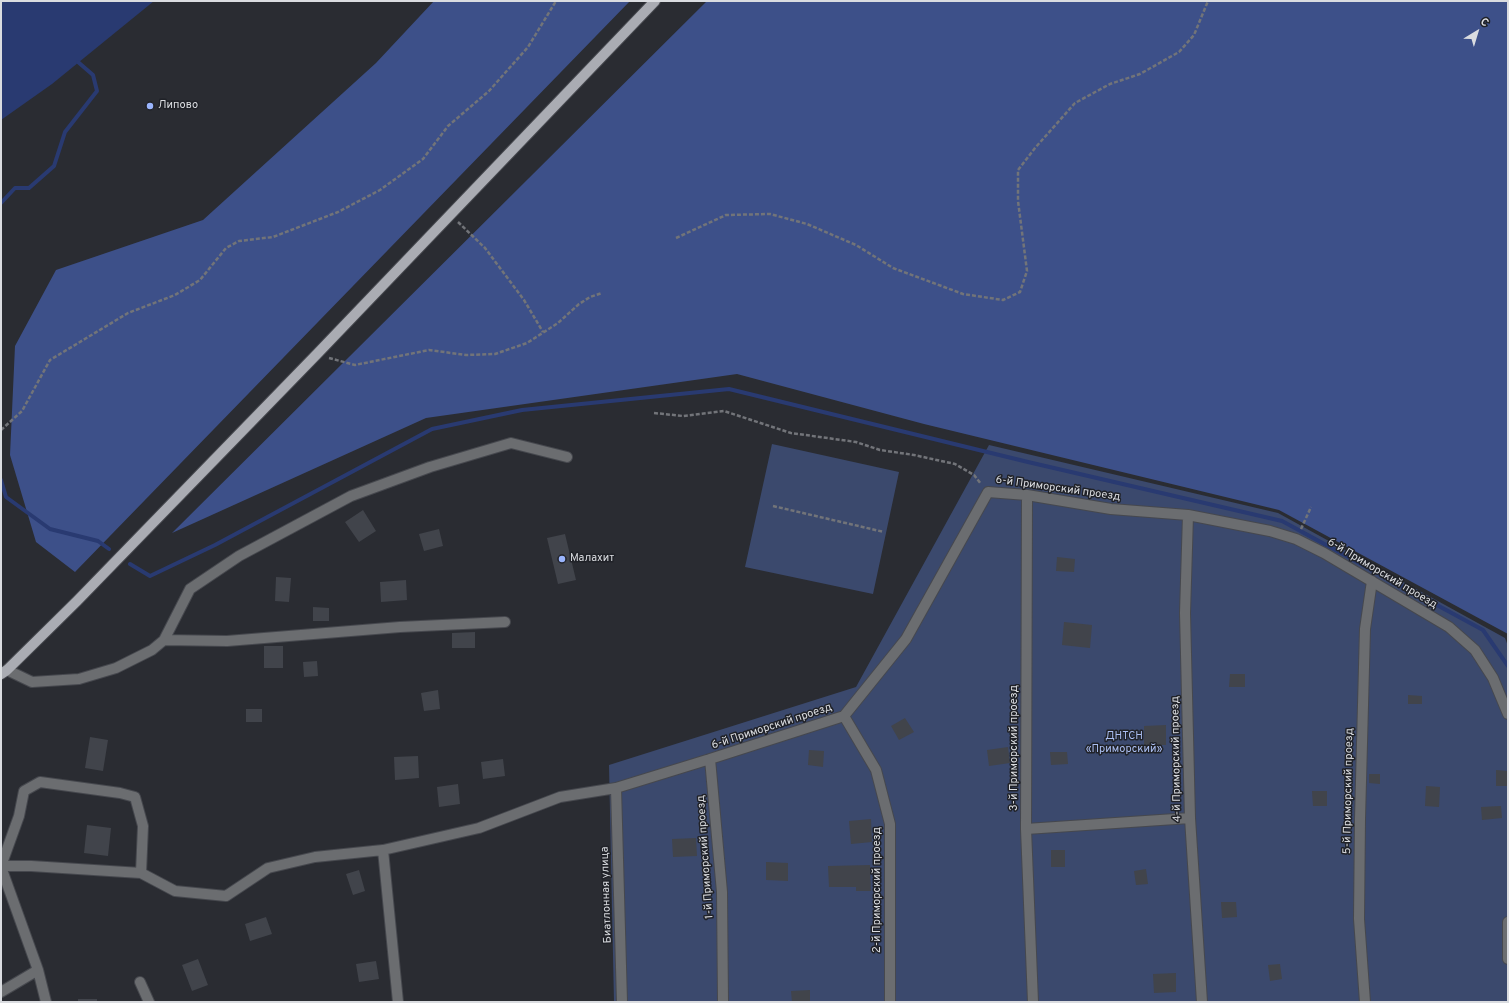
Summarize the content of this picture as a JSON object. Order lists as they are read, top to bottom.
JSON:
{
  "streets": {
    "street": [
      "6-й Приморский проезд",
      "3-й Приморский проезд",
      "4-й Приморский проезд",
      "5-й Приморский проезд",
      "1-й Приморский проезд",
      "2-й Приморский проезд",
      "Биатлонная улица"
    ]
  },
  "crossings": [
    ["6-й Приморский проезд", "3-й Приморский проезд"],
    ["6-й Приморский проезд", "4-й Приморский проезд"],
    ["6-й Приморский проезд", "5-й Приморский проезд"],
    ["6-й Приморский проезд", "1-й Приморский проезд"],
    ["6-й Приморский проезд", "2-й Приморский проезд"],
    ["6-й Приморский проезд", "Биатлонная улица"]
  ],
  "parks": ["ДНТСН «Приморский»"],
  "places": ["Липово", "Малахит"],
  "north": "top right"
}
